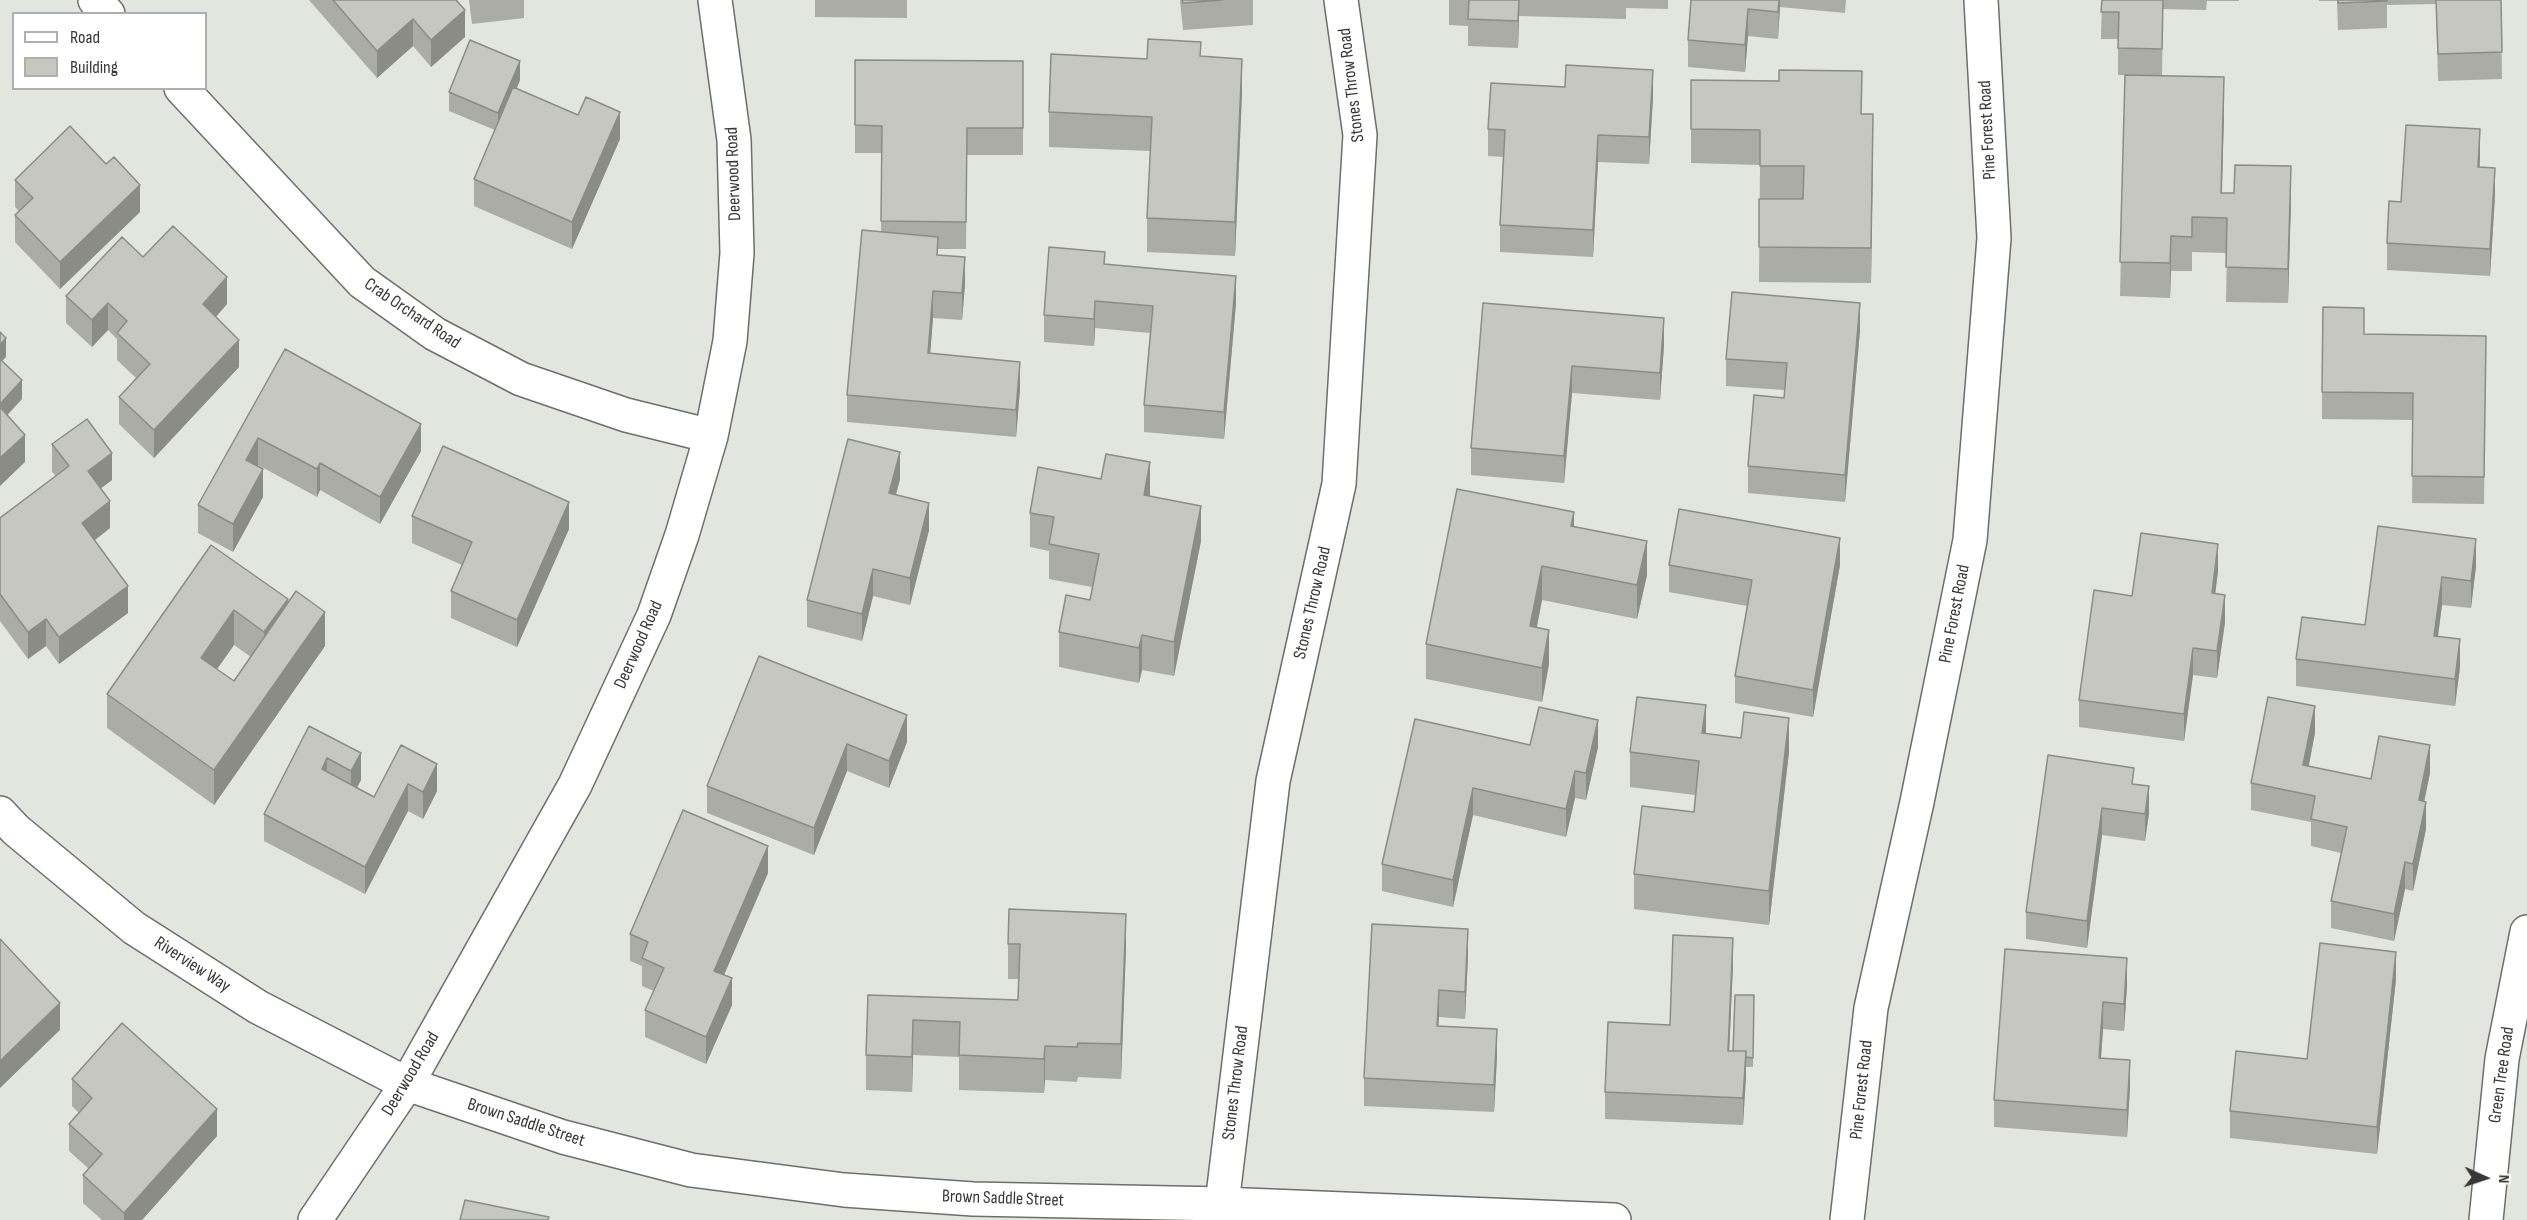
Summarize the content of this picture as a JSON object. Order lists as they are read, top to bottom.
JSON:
{
  "streets": {
    "street": [
      "Stones Throw Road",
      "Pine Forest Road",
      "Deerwood Road",
      "Crab Orchard Road",
      "Riverview Way",
      "Green Tree Road",
      "Brown Saddle Street"
    ]
  },
  "crossings": [
    ["Stones Throw Road", "Brown Saddle Street"],
    ["Deerwood Road", "Crab Orchard Road"],
    ["Deerwood Road", "Riverview Way"],
    ["Deerwood Road", "Brown Saddle Street"],
    ["Riverview Way", "Brown Saddle Street"]
  ],
  "legend": ["Road", "Building"],
  "north": "right"
}
